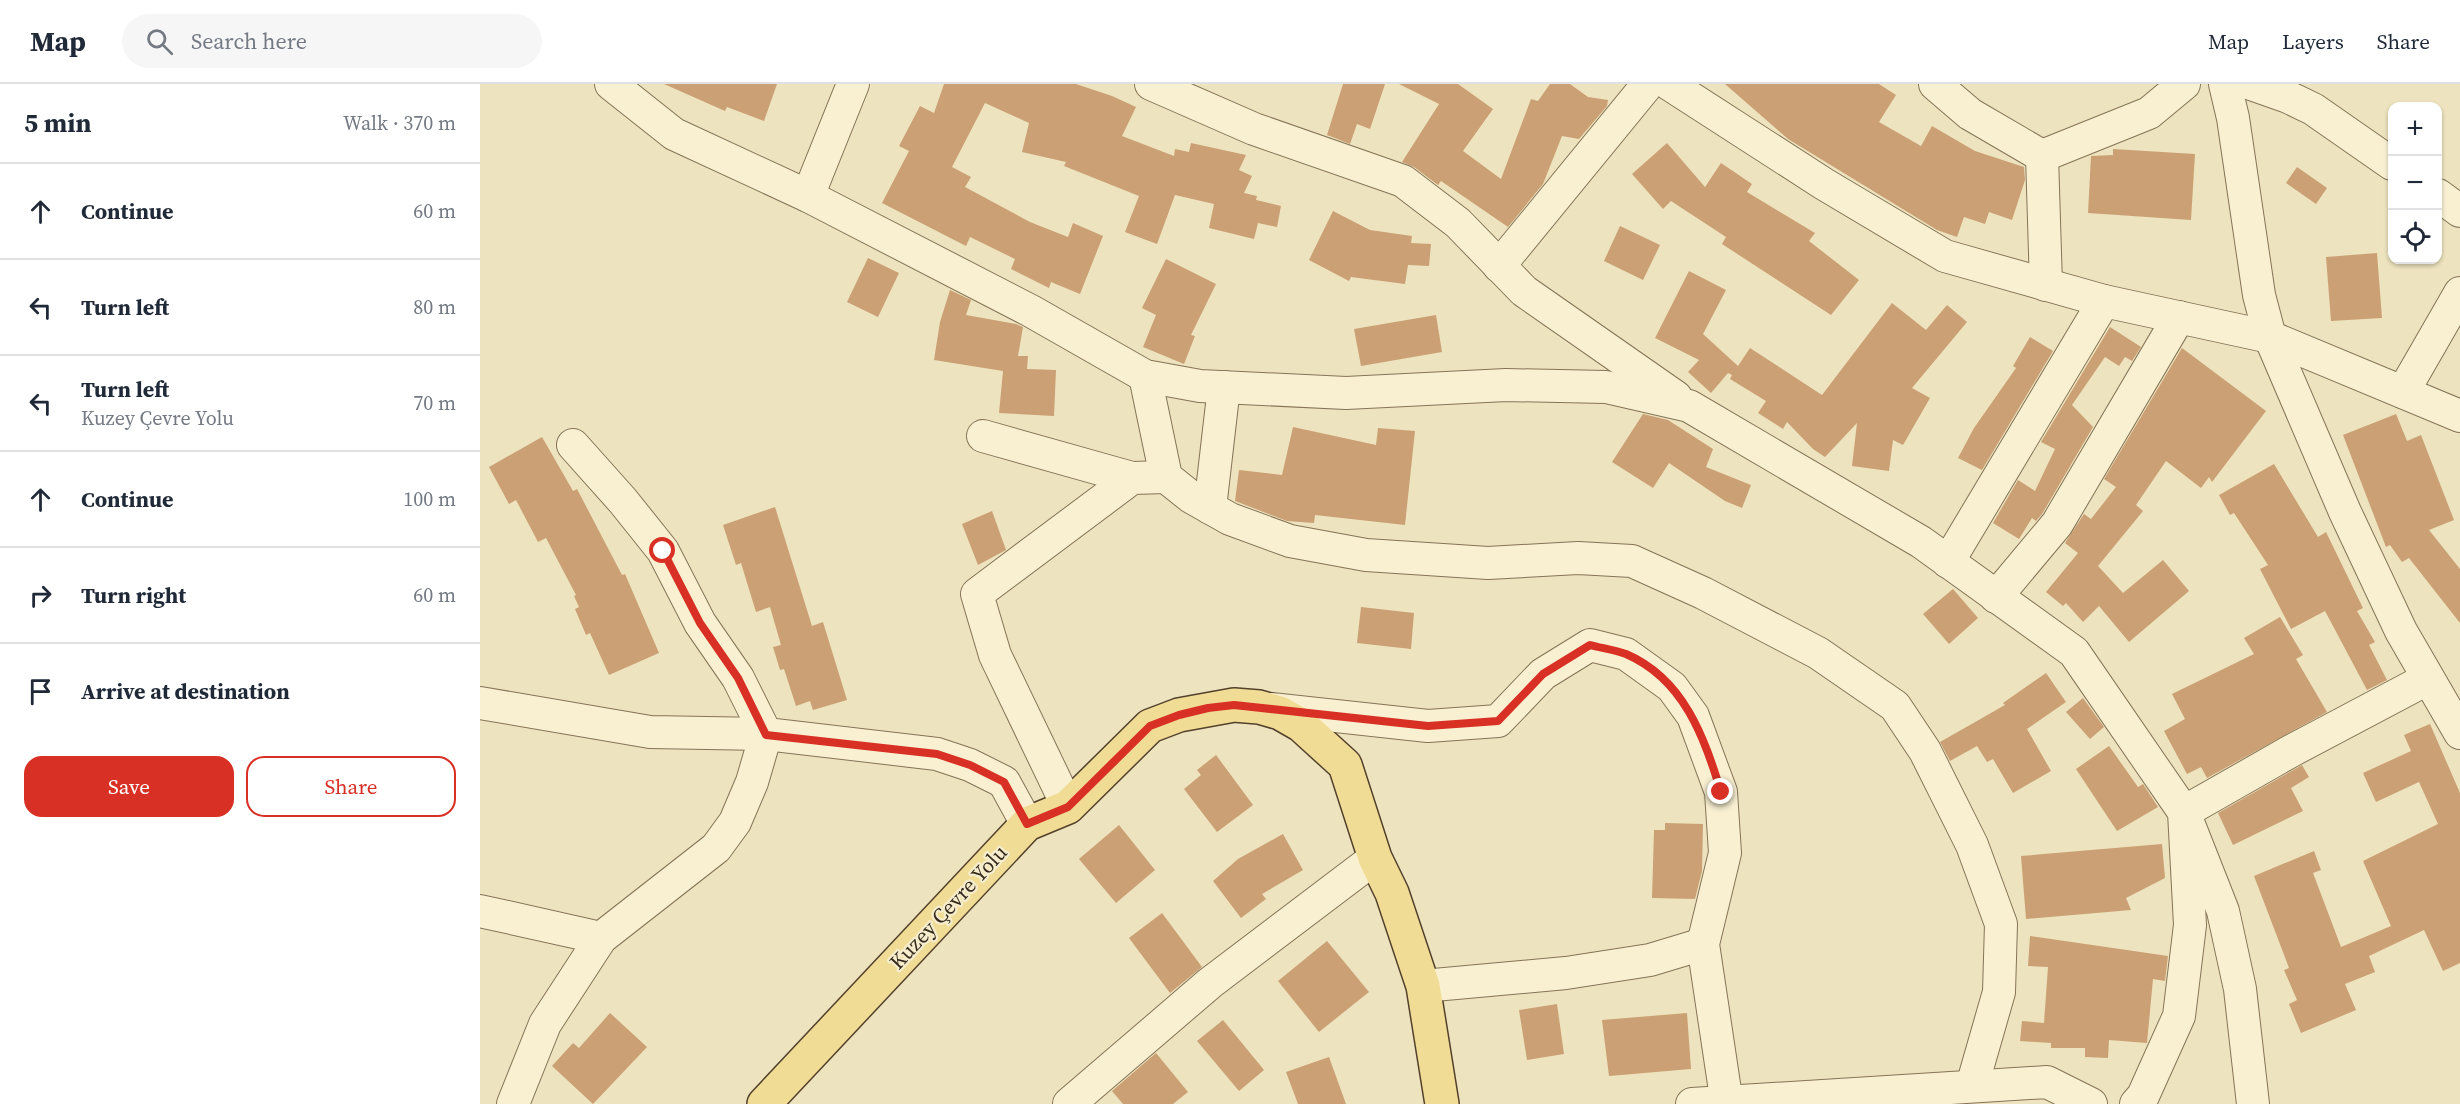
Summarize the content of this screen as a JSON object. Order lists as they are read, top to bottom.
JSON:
{
  "streets": {
    "main road": ["Kuzey Çevre Yolu"]
  },
  "page": {
    "header": "Map",
    "search": "Search here",
    "nav": ["Map", "Layers", "Share"],
    "heading": ["5 min", "Walk · 370 m"],
    "map_buttons": ["+", "−"],
    "list": [
      ["Continue", "60 m"],
      ["Turn left", "80 m"],
      ["Turn left", "Kuzey Çevre Yolu", "70 m"],
      ["Continue", "100 m"],
      ["Turn right", "60 m"],
      "Arrive at destination"
    ],
    "buttons": ["Save", "Share"]
  }
}
